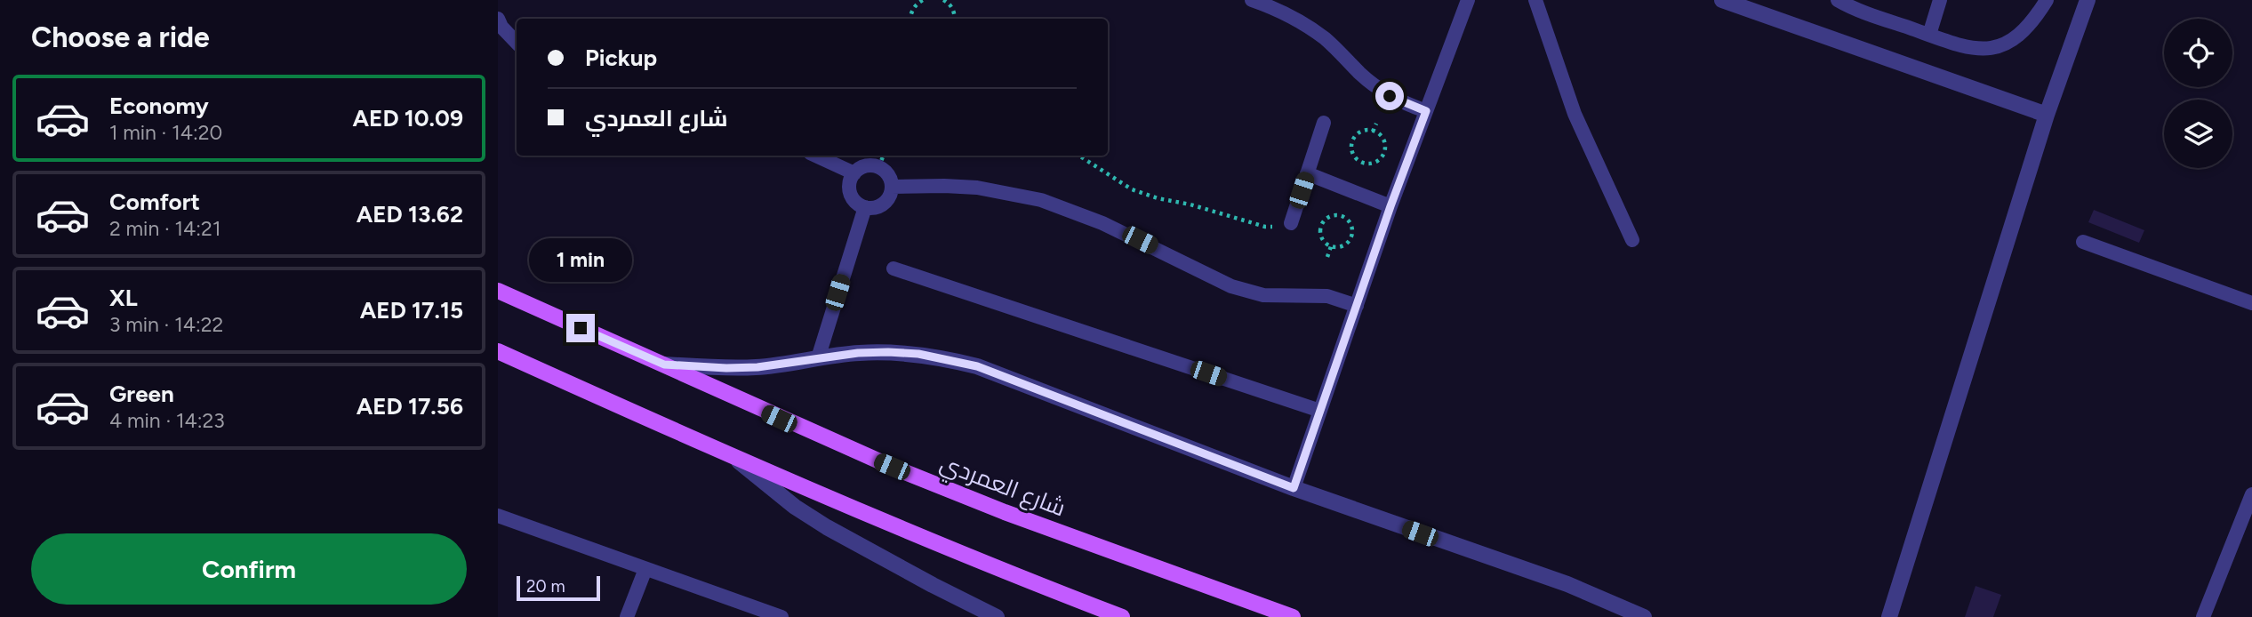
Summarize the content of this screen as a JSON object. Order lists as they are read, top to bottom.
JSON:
{
  "streets": {
    "main road": ["شارع العمردي"]
  },
  "scale_bar": "20 m",
  "page": {
    "heading": "Choose a ride",
    "banner": ["Pickup", "شارع العمردي"],
    "list": [
      {
        "name": "Economy",
        "note": "1 min · 14:20",
        "value": "AED 10.09"
      },
      {
        "name": "Comfort",
        "note": "2 min · 14:21",
        "value": "AED 13.62"
      },
      {
        "name": "XL",
        "note": "3 min · 14:22",
        "value": "AED 17.15"
      },
      {
        "name": "Green",
        "note": "4 min · 14:23",
        "value": "AED 17.56"
      }
    ],
    "bubble": "1 min",
    "buttons": "Confirm",
    "scale": "20 m"
  }
}
